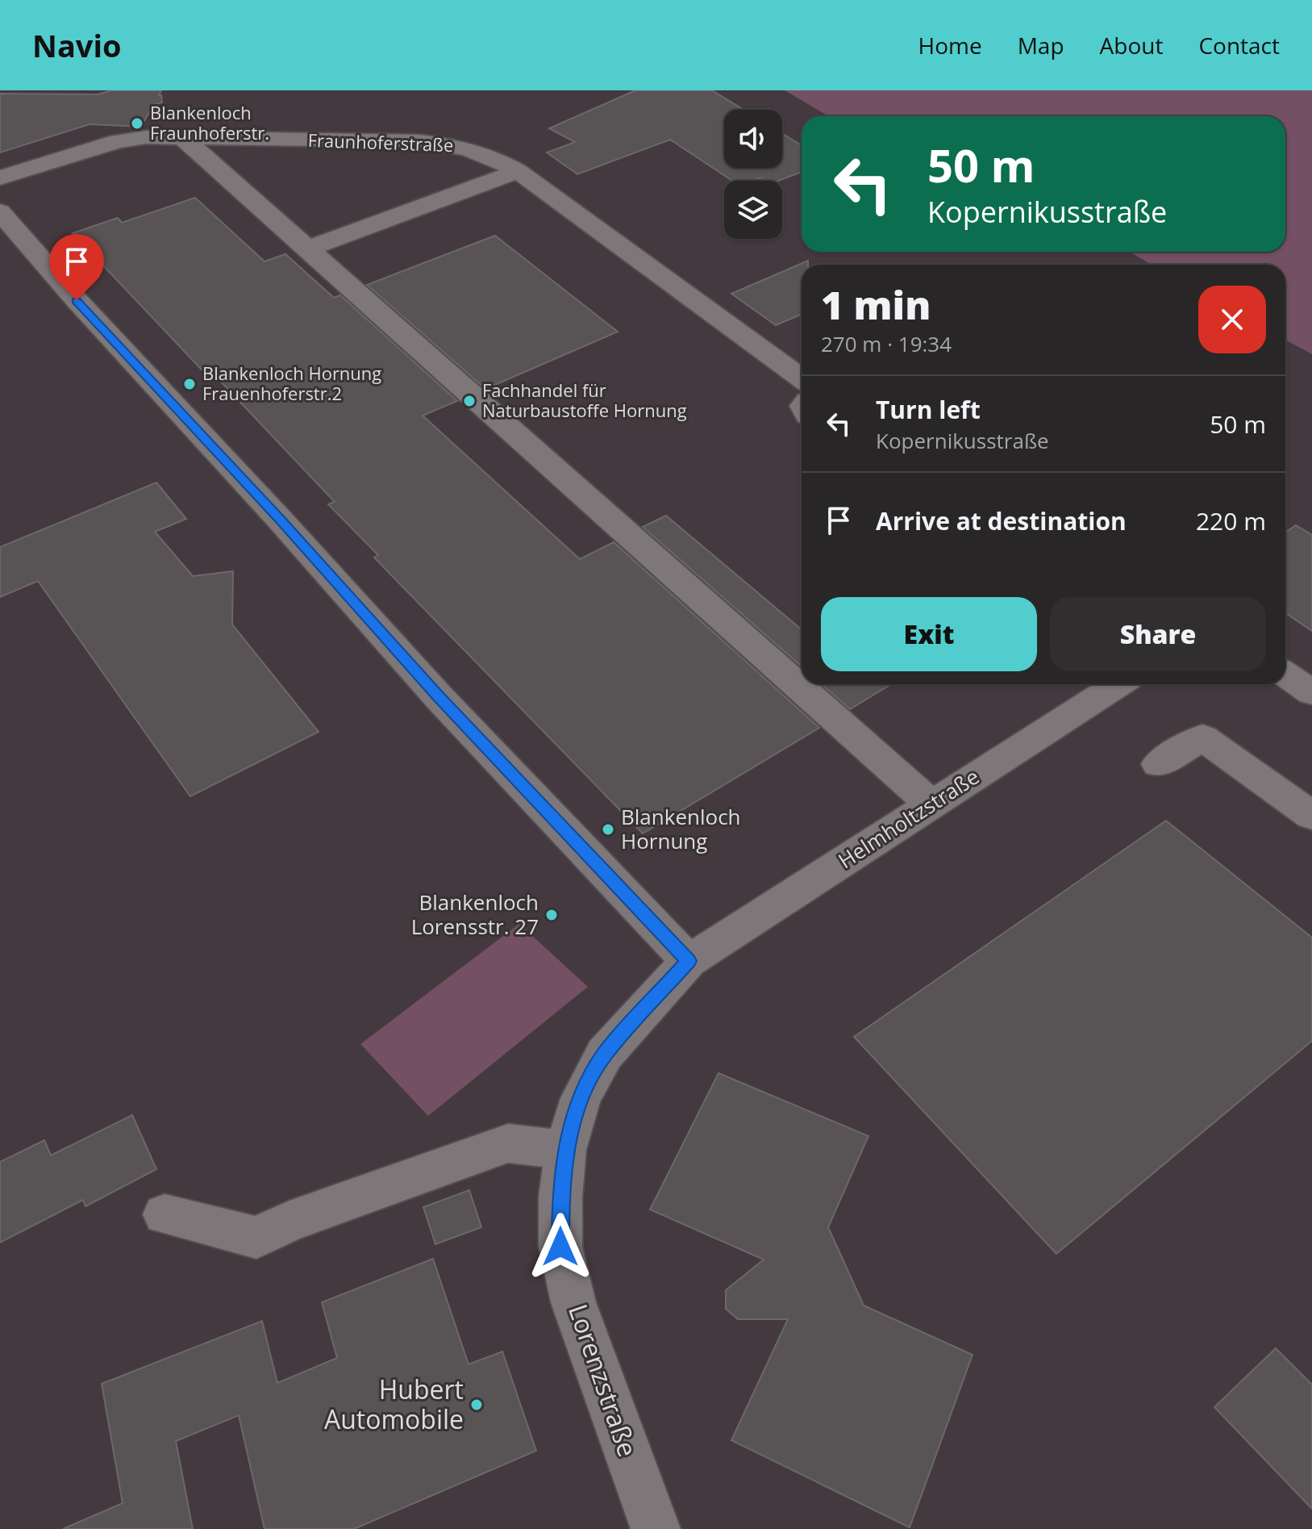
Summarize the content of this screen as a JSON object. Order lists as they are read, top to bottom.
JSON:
{
  "streets": {
    "street": ["Fraunhoferstraße", "Helmholtzstraße", "Lorenzstraße"]
  },
  "crossings": [
    ["Helmholtzstraße", "Lorenzstraße"]
  ],
  "places": [
    "Blankenloch Fraunhoferstr.",
    "Blankenloch Hornung Frauenhoferstr.2",
    "Fachhandel für Naturbaustoffe Hornung",
    "Blankenloch Hornung",
    "Blankenloch Lorensstr. 27",
    "Hubert Automobile"
  ],
  "page": {
    "header": "Navio",
    "nav": [
      "Home",
      "Map",
      "About",
      "Contact"
    ],
    "turn": ["50 m", "Kopernikusstraße"],
    "heading": ["1 min", "270 m · 19:34"],
    "list": [
      {
        "name": "Turn left",
        "note": "Kopernikusstraße",
        "value": "50 m"
      },
      {
        "name": "Arrive at destination",
        "value": "220 m"
      }
    ],
    "buttons": ["Exit", "Share"]
  }
}
